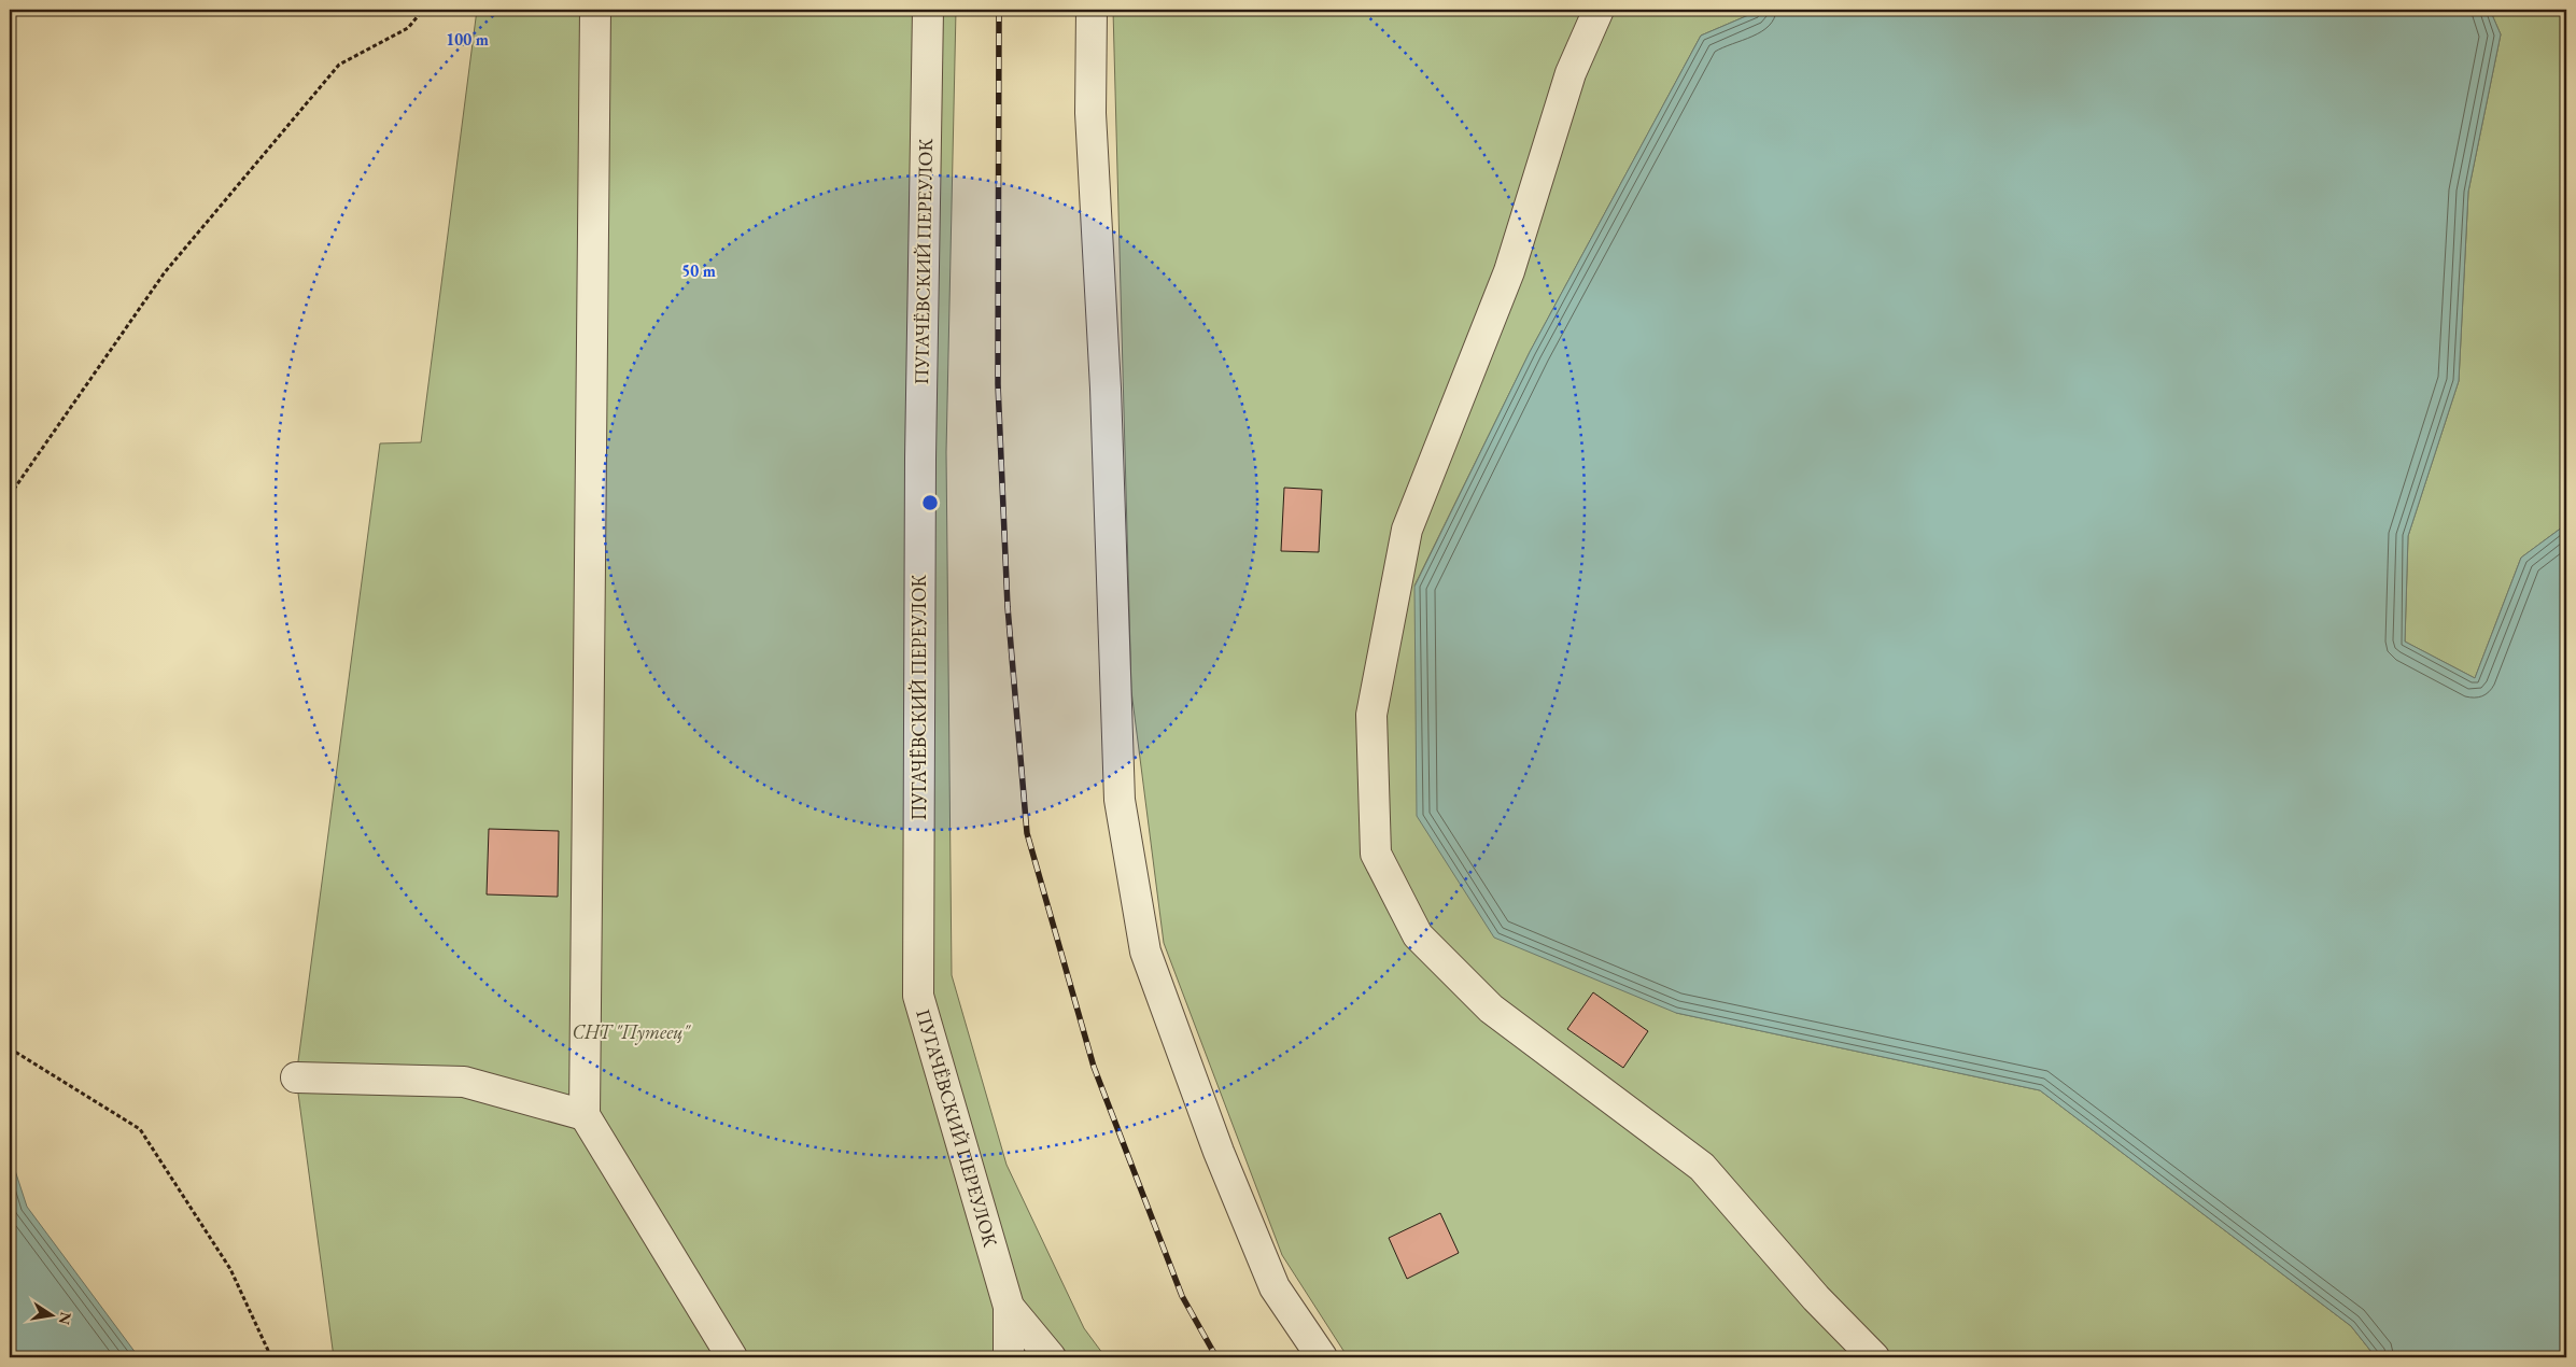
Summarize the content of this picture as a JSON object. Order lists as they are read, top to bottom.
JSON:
{
  "streets": {
    "street": ["ПУГАЧЁВСКИЙ ПЕРЕУЛОК"]
  },
  "parks": ["СНТ \"Путеец\""],
  "north": "right",
  "rings": ["100 m", "50 m"]
}
